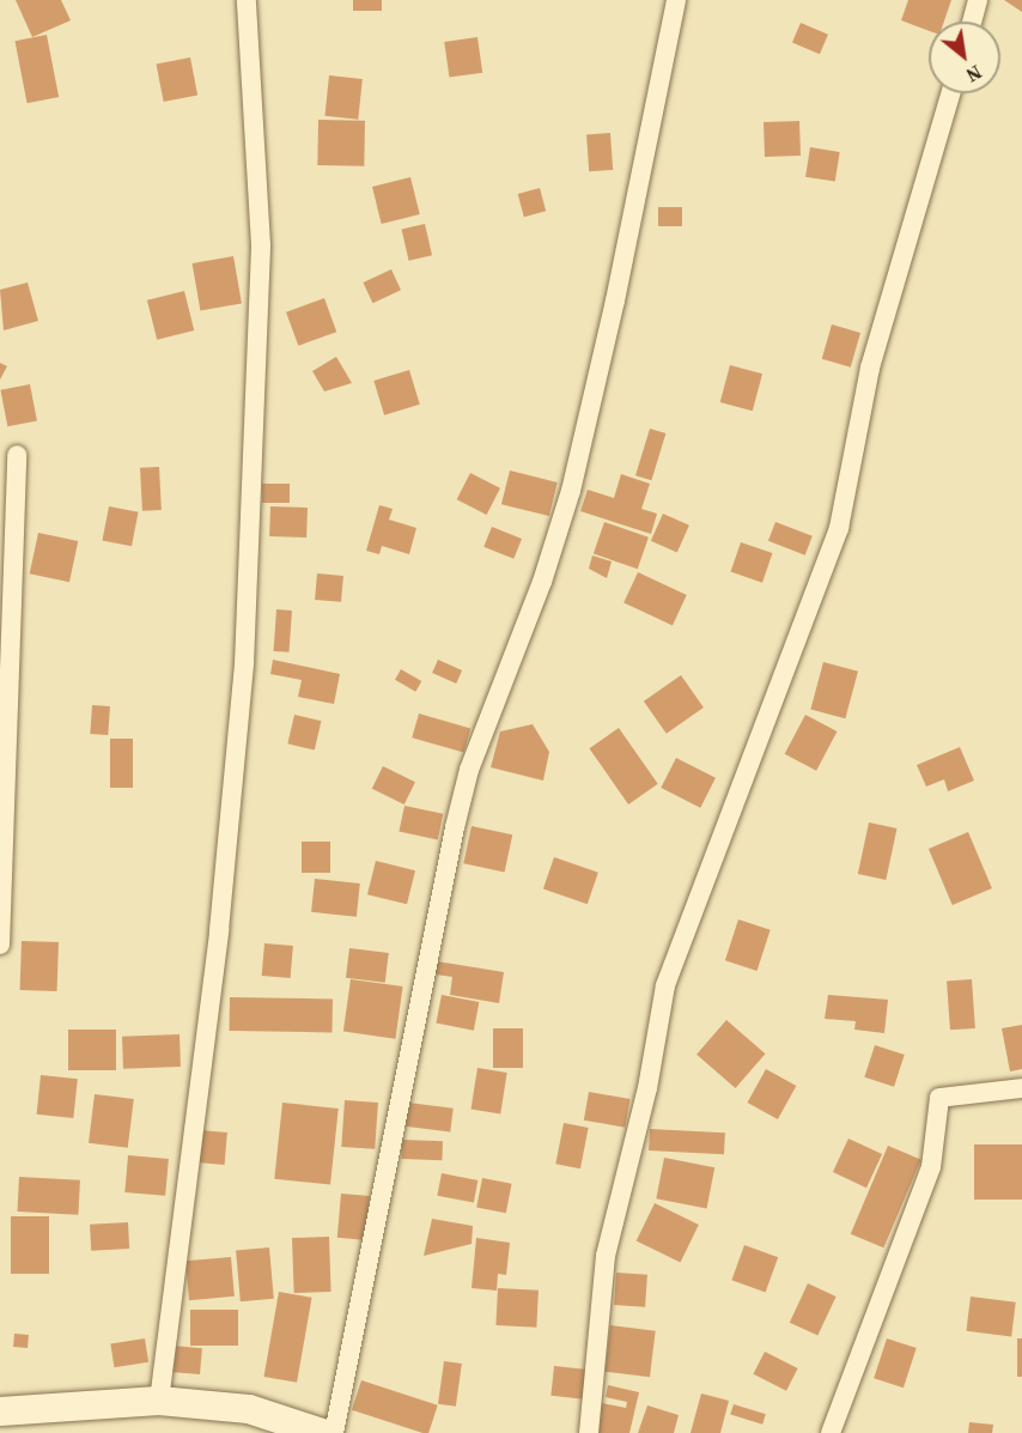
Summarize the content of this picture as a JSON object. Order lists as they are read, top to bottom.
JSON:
{
  "north": "bottom right"
}
